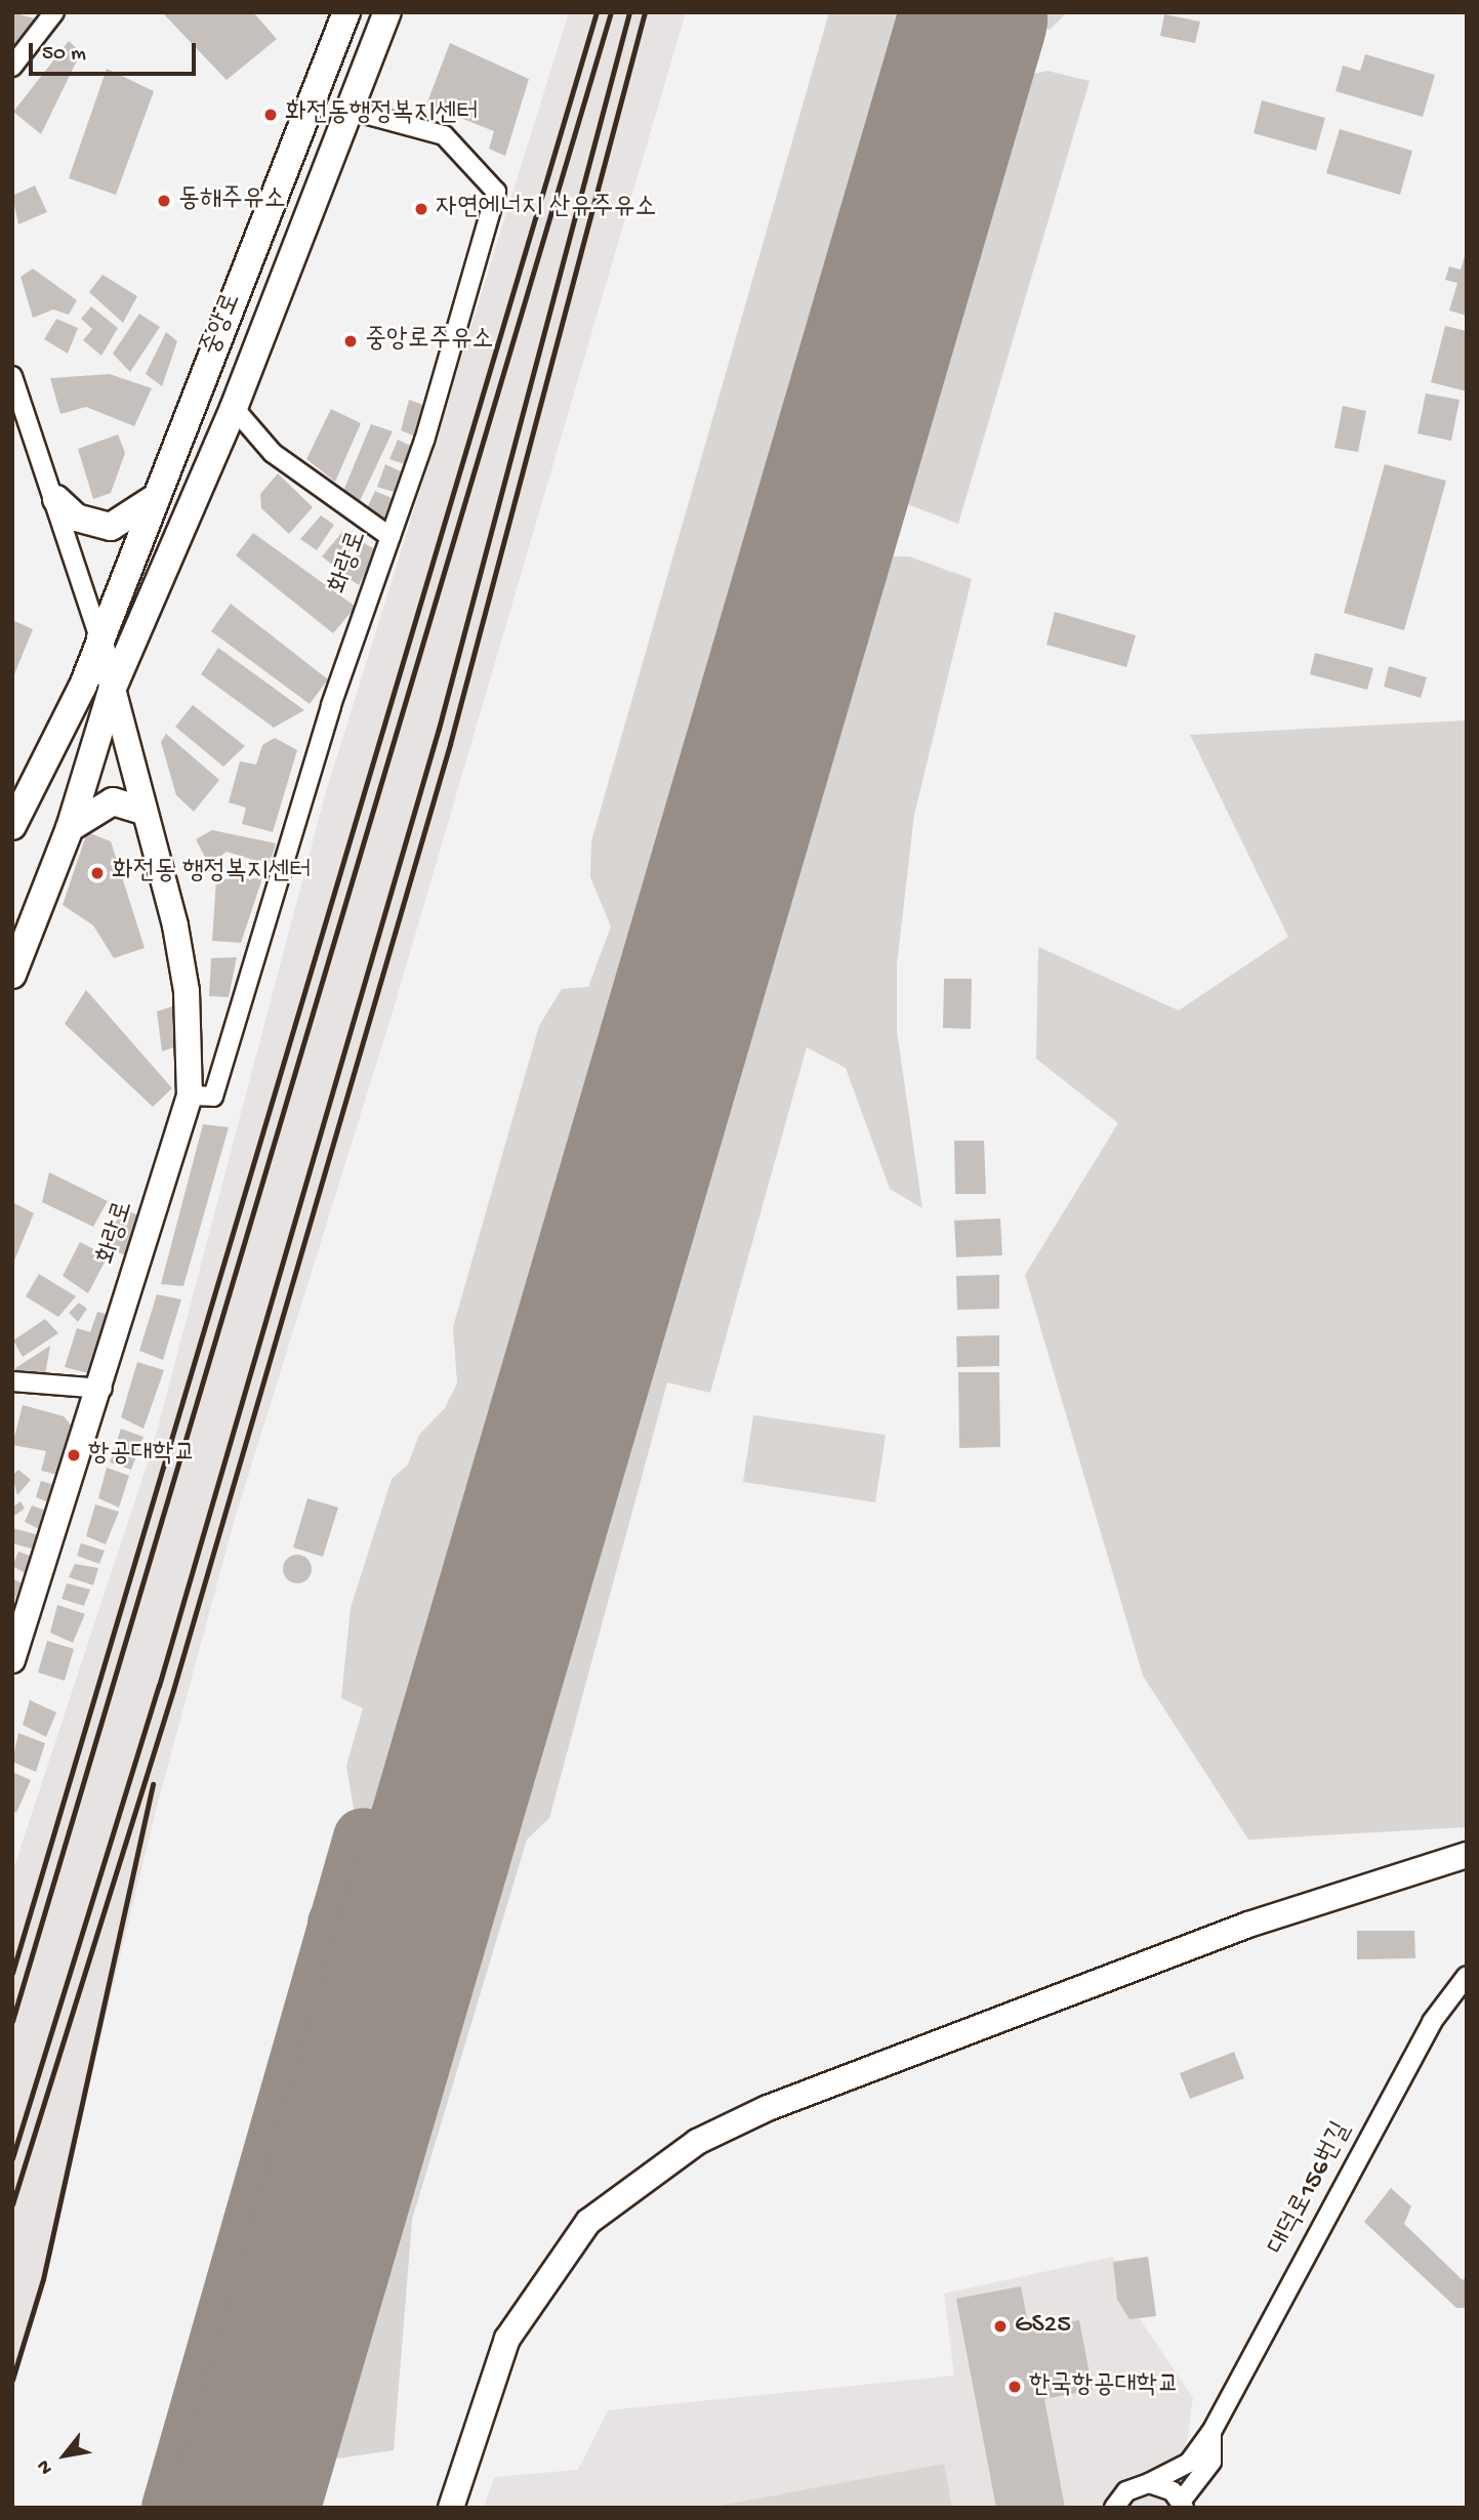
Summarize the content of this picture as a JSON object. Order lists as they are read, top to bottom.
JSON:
{
  "streets": {
    "main road": ["중앙로"],
    "street": ["화랑로", "대덕로156번길"]
  },
  "crossings": [
    ["중앙로", "화랑로"]
  ],
  "places": [
    "화전동행정복지센터",
    "동해주유소",
    "자연에너지 산유주유소",
    "중앙로주유소",
    "화전동 행정복지센터",
    "항공대학교",
    "GS25",
    "한국항공대학교"
  ],
  "scale_bar": "50 m",
  "north": "bottom left"
}
